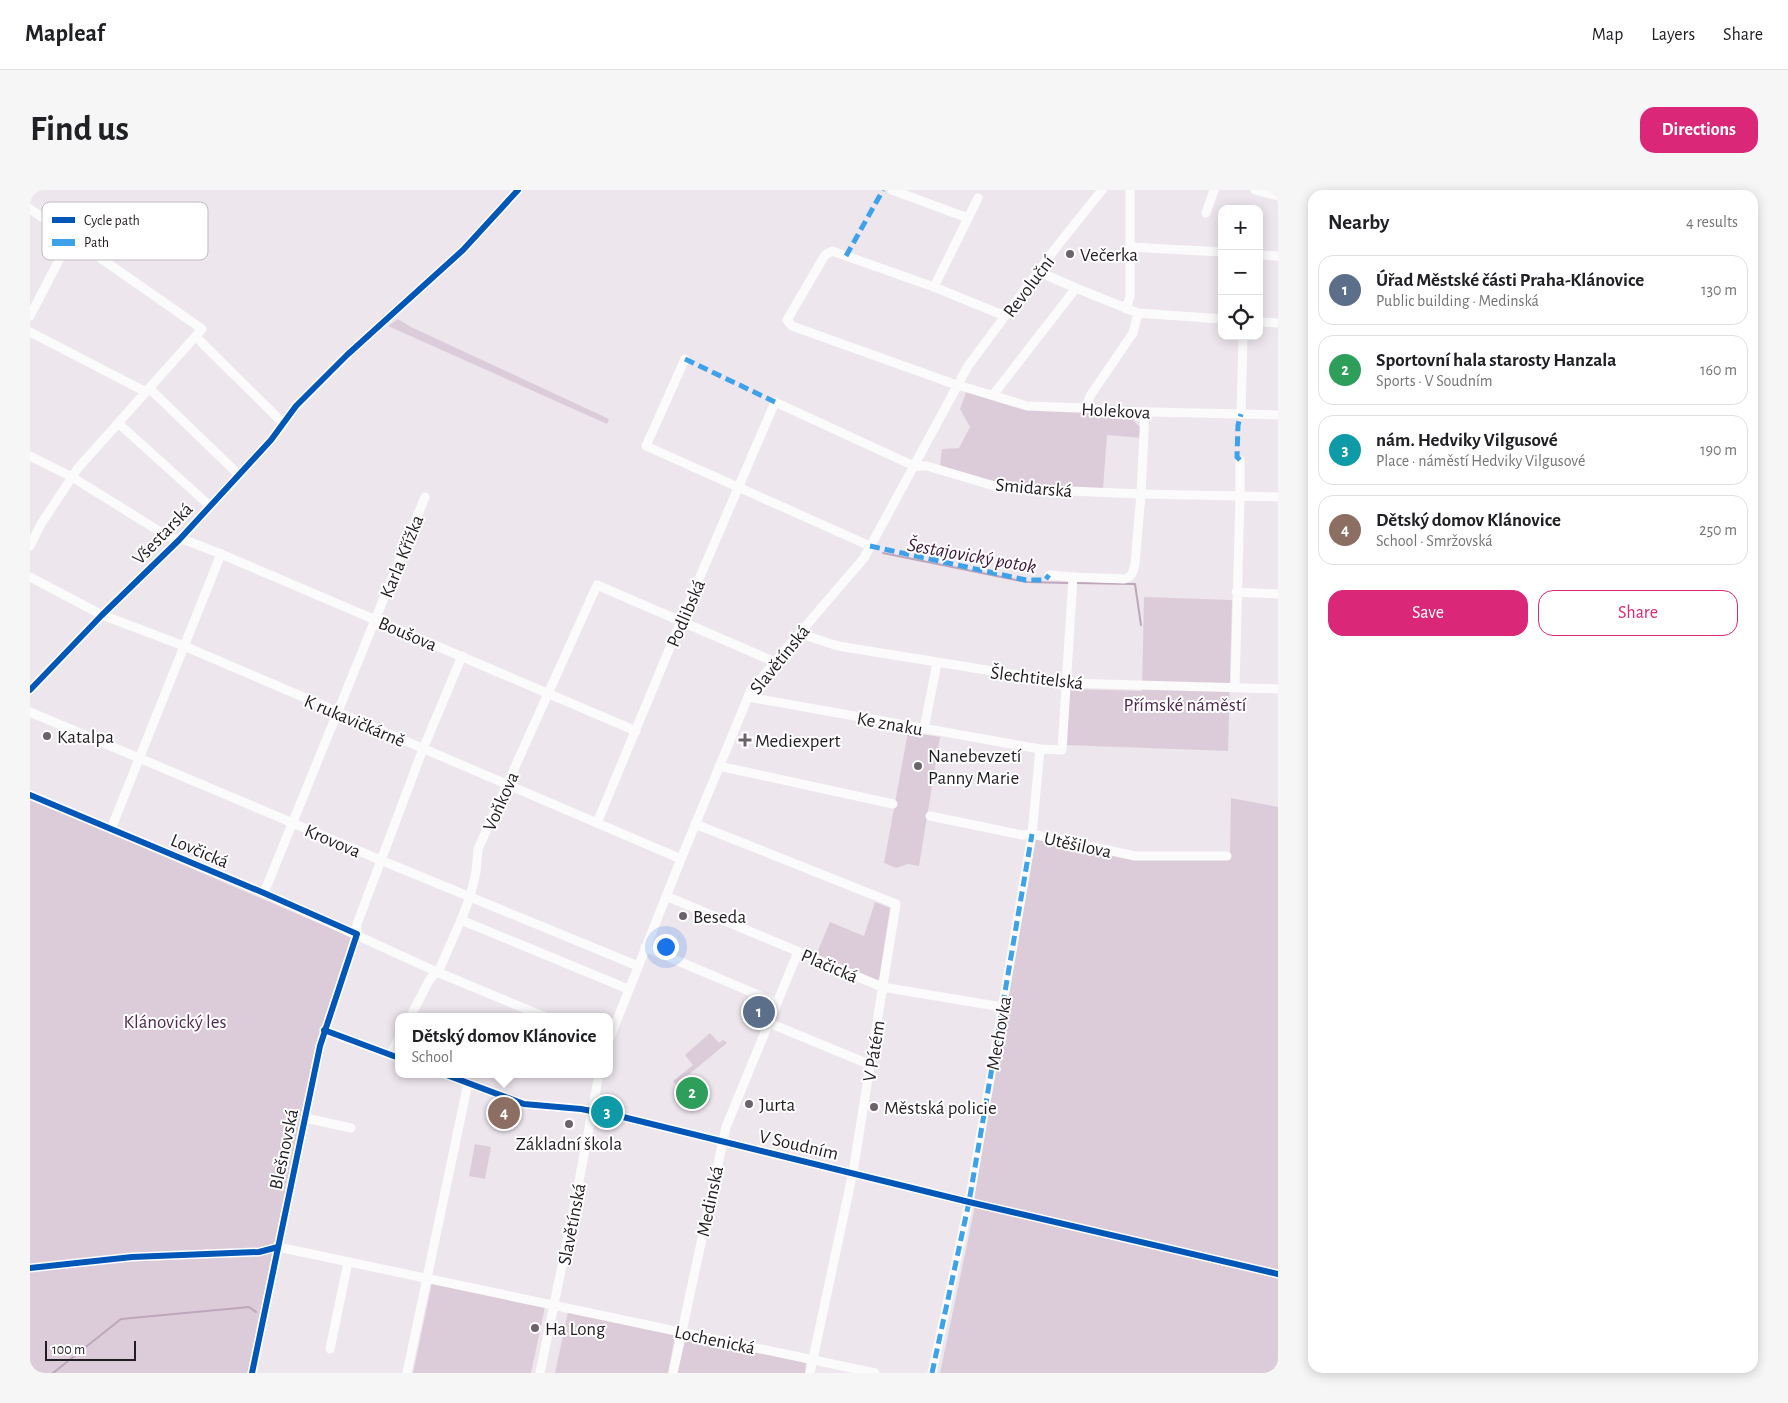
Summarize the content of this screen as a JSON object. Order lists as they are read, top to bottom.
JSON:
{
  "streets": {
    "street": [
      "Revoluční",
      "Holekova",
      "Smidarská",
      "Všestarská",
      "Karla Křížka",
      "Podlibská",
      "Boušova",
      "Slavětínská",
      "Šlechtitelská",
      "K rukavičkárně",
      "Ke znaku",
      "Voňkova",
      "Krovova",
      "Utěšilova",
      "Lovčická",
      "Plačická",
      "Mechovka",
      "V Pátém",
      "V Soudním",
      "Blešnovská",
      "Medinská",
      "Lochenická"
    ]
  },
  "crossings": [
    ["Revoluční", "Holekova"],
    ["Revoluční", "Slavětínská"],
    ["Holekova", "Slavětínská"],
    ["Smidarská", "Podlibská"],
    ["Smidarská", "Slavětínská"],
    ["Všestarská", "Boušova"],
    ["Všestarská", "K rukavičkárně"],
    ["Karla Křížka", "Boušova"],
    ["Karla Křížka", "K rukavičkárně"],
    ["Karla Křížka", "Krovova"],
    ["Karla Křížka", "Lovčická"],
    ["Podlibská", "Boušova"],
    ["Podlibská", "K rukavičkárně"],
    ["Podlibská", "Voňkova"],
    ["Boušova", "Voňkova"],
    ["Boušova", "Blešnovská"],
    ["Slavětínská", "Šlechtitelská"],
    ["Slavětínská", "K rukavičkárně"],
    ["Slavětínská", "Ke znaku"],
    ["Slavětínská", "Krovova"],
    ["Slavětínská", "Plačická"],
    ["Slavětínská", "V Pátém"],
    ["Slavětínská", "V Soudním"],
    ["Slavětínská", "Lochenická"],
    ["Šlechtitelská", "Ke znaku"],
    ["K rukavičkárně", "Voňkova"],
    ["K rukavičkárně", "Blešnovská"],
    ["Ke znaku", "Mechovka"],
    ["Voňkova", "Krovova"],
    ["Voňkova", "Lovčická"],
    ["Krovova", "Blešnovská"],
    ["Utěšilova", "Mechovka"],
    ["Lovčická", "Blešnovská"],
    ["Plačická", "Mechovka"],
    ["Plačická", "V Pátém"],
    ["Plačická", "Medinská"],
    ["Mechovka", "V Soudním"],
    ["V Pátém", "V Soudním"],
    ["V Pátém", "Lochenická"],
    ["V Soudním", "Medinská"],
    ["Blešnovská", "Lochenická"],
    ["Medinská", "Lochenická"]
  ],
  "water": ["Šestajovický potok"],
  "parks": ["Přímské náměstí", "Klánovický les"],
  "places": {
    "other": [
      "Večerka",
      "Katalpa",
      "Nanebevzetí Panny Marie",
      "Beseda",
      "Jurta",
      "Městská policie",
      "Základní škola",
      "Ha Long"
    ],
    "health": ["Mediexpert"]
  },
  "legend": ["Cycle path", "Path"],
  "scale_bar": "100 m",
  "page": {
    "header": "Mapleaf",
    "nav": ["Map", "Layers", "Share"],
    "buttons": [
      "Directions",
      ["Save", "Share"]
    ],
    "title": "Find us",
    "heading": ["Nearby", "4 results"],
    "map_buttons": ["+", "−"],
    "list": [
      {
        "mark": "1",
        "name": "Úřad Městské části Praha-Klánovice",
        "note": "Public building · Medinská",
        "value": "130 m"
      },
      {
        "mark": "2",
        "name": "Sportovní hala starosty Hanzala",
        "note": "Sports · V Soudním",
        "value": "160 m"
      },
      {
        "mark": "3",
        "name": "nám. Hedviky Vilgusové",
        "note": "Place · náměstí Hedviky Vilgusové",
        "value": "190 m"
      },
      {
        "mark": "4",
        "name": "Dětský domov Klánovice",
        "note": "School · Smržovská",
        "value": "250 m"
      }
    ],
    "pins": [
      "1",
      "2",
      "3",
      "4"
    ],
    "popup": ["Dětský domov Klánovice", "School"],
    "scale": "100 m"
  }
}
